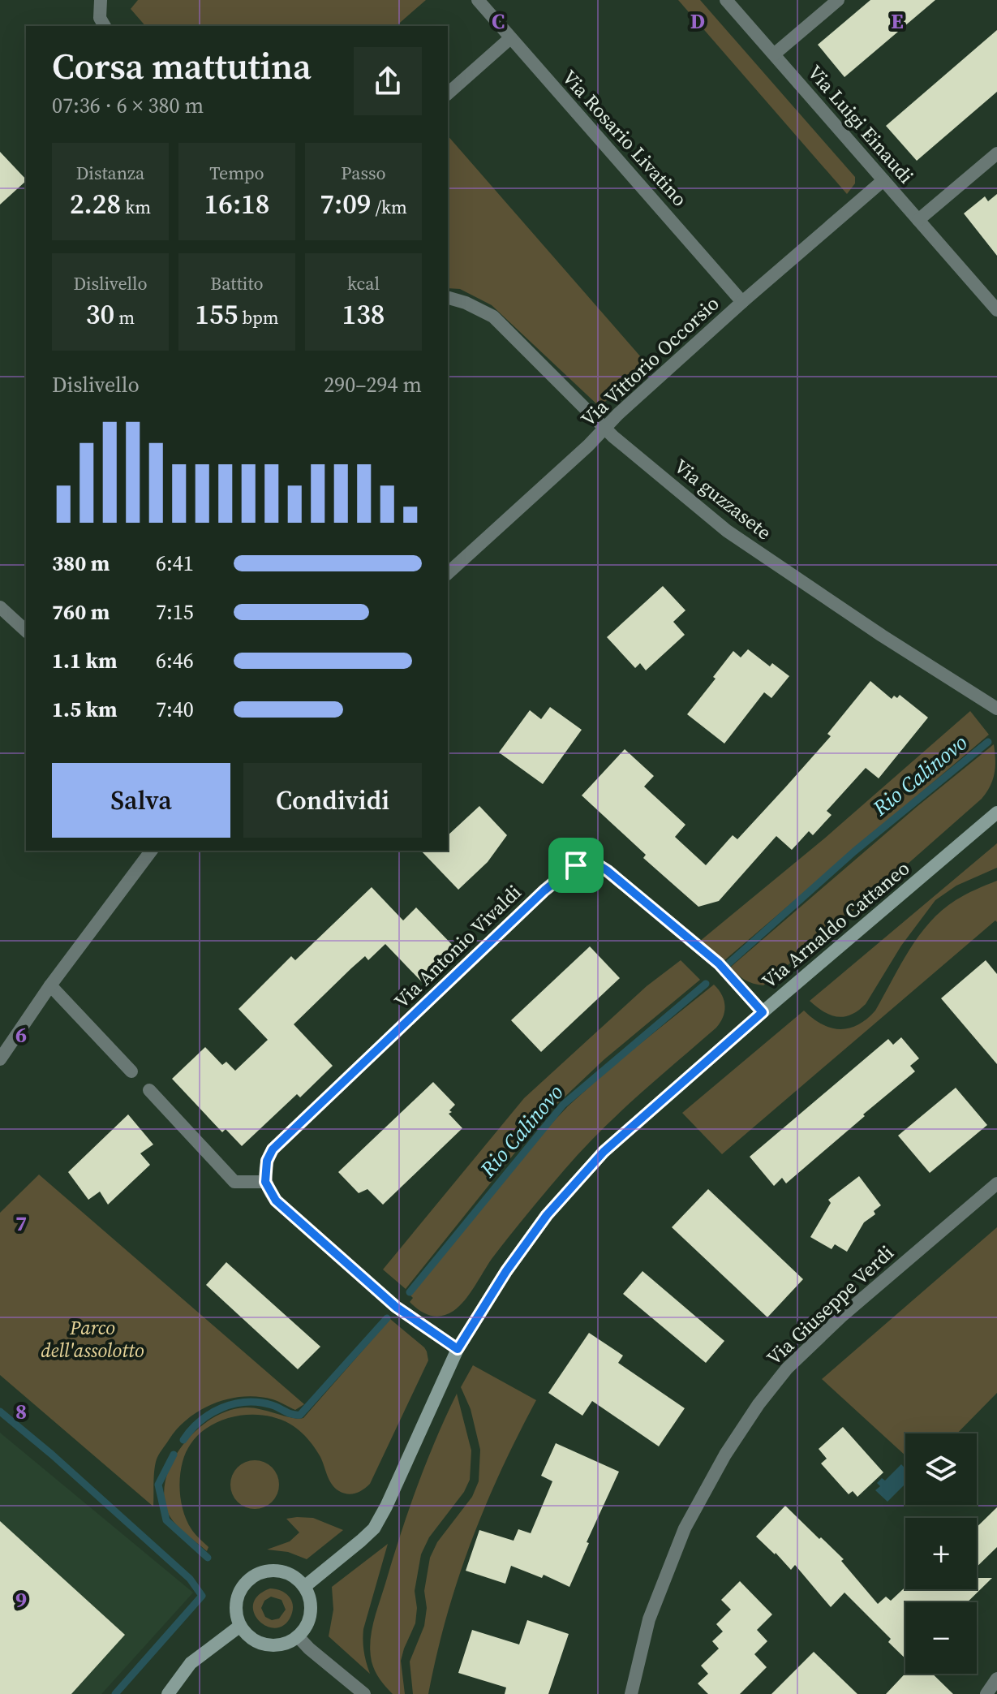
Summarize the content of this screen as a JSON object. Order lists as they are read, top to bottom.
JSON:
{
  "streets": {
    "street": [
      "Via Luigi Einaudi",
      "Via Rosario Livatino",
      "Via Vittorio Occorsio",
      "Via guzzasete",
      "Via Arnaldo Cattaneo",
      "Via Antonio Vivaldi",
      "Via Giuseppe Verdi"
    ]
  },
  "crossings": [
    ["Via Luigi Einaudi", "Via Vittorio Occorsio"],
    ["Via Rosario Livatino", "Via Vittorio Occorsio"],
    ["Via Vittorio Occorsio", "Via guzzasete"],
    ["Via Arnaldo Cattaneo", "Via Antonio Vivaldi"]
  ],
  "water": ["Rio Calinovo"],
  "parks": ["Parco dell'assolotto"],
  "page": {
    "heading": ["Corsa mattutina", "07:36 · 6 × 380 m"],
    "stats": [
      ["Distanza", "2.28 km"],
      ["Tempo", "16:18"],
      ["Passo", "7:09 /km"],
      ["Dislivello", "30 m"],
      ["Battito", "155 bpm"],
      ["kcal", "138"]
    ],
    "chart": ["Dislivello", "290–294 m"],
    "list": [
      {
        "name": "380 m",
        "note": "6:41"
      },
      {
        "name": "760 m",
        "note": "7:15"
      },
      {
        "name": "1.1 km",
        "note": "6:46"
      },
      {
        "name": "1.5 km",
        "note": "7:40"
      }
    ],
    "buttons": ["Salva", "Condividi"],
    "map_buttons": ["+", "−"]
  },
  "grid": {
    "columns": ["C", "D", "E"],
    "rows": [
      "6",
      "7",
      "8",
      "9"
    ]
  }
}
